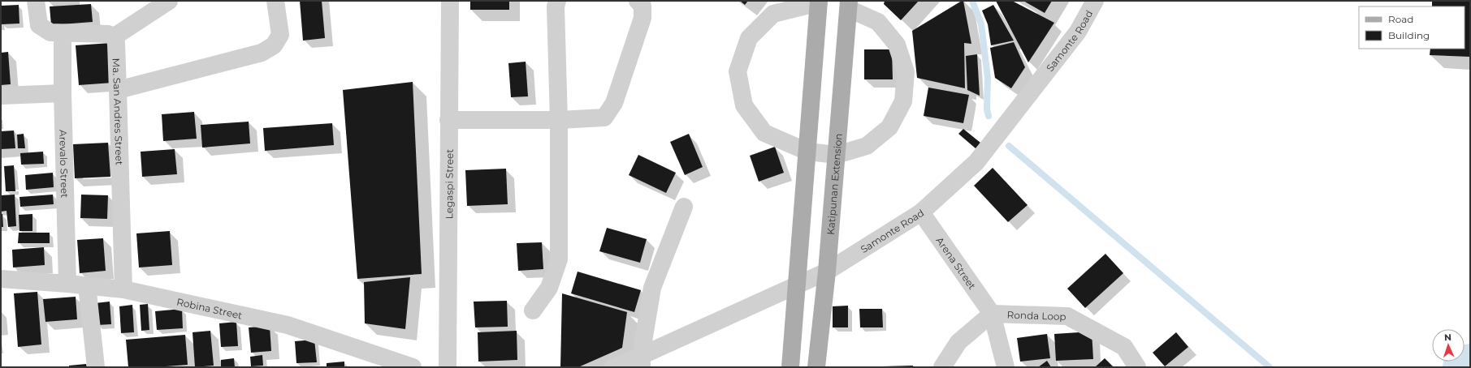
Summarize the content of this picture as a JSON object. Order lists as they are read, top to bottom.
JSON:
{
  "streets": {
    "main road": ["Katipunan Extension"],
    "street": [
      "Samonte Road",
      "Ma. San Andres Street",
      "Arevalo Street",
      "Legaspi Street",
      "Arena Street",
      "Robina Street",
      "Ronda Loop"
    ]
  },
  "crossings": [
    ["Samonte Road", "Katipunan Extension"],
    ["Samonte Road", "Arena Street"],
    ["Ma. San Andres Street", "Robina Street"],
    ["Arevalo Street", "Robina Street"],
    ["Arena Street", "Ronda Loop"]
  ],
  "legend": ["Road", "Building"],
  "north": "top"
}
